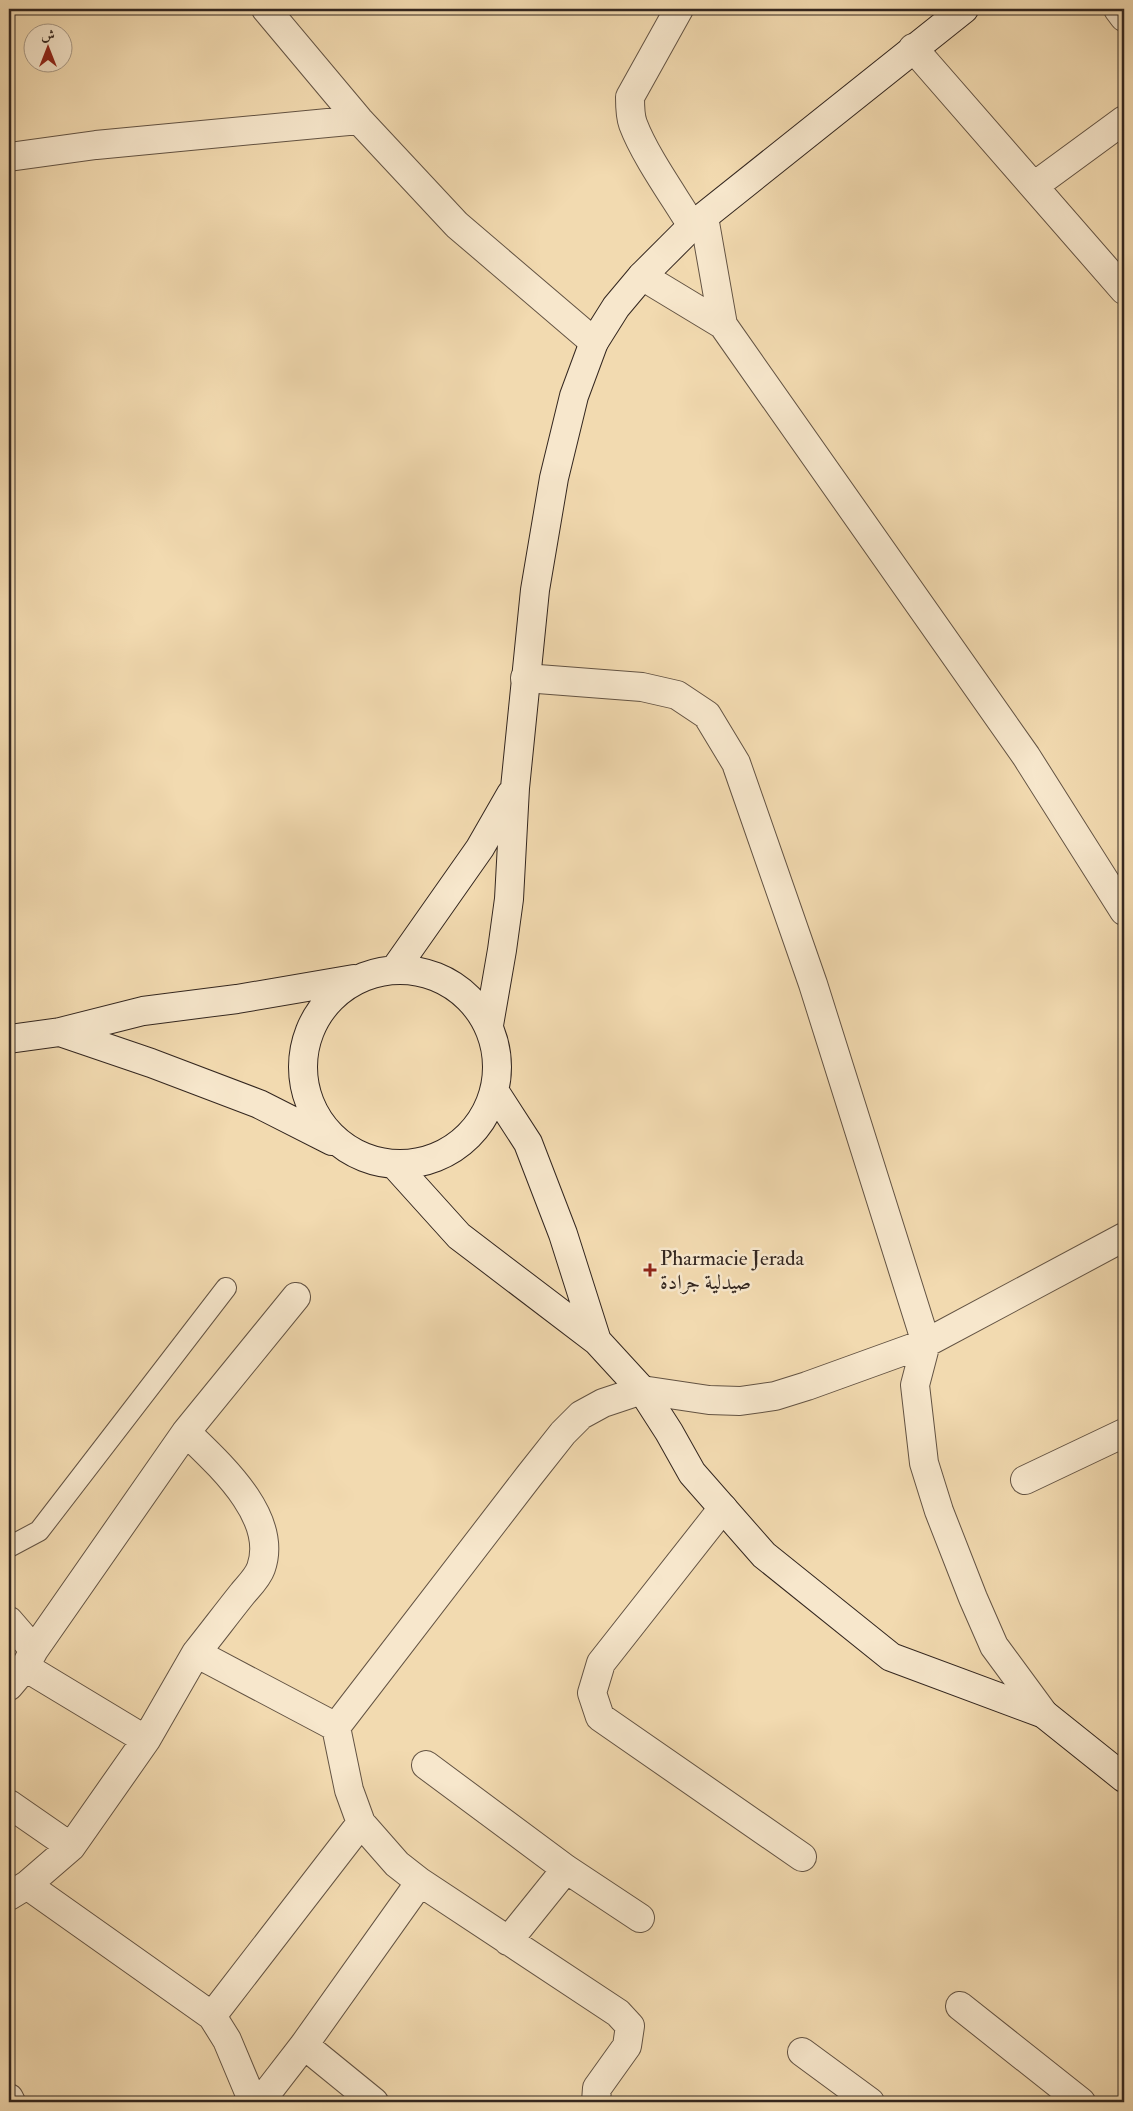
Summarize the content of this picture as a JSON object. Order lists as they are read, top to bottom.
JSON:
{
  "places": {
    "health": ["Pharmacie Jerada صيدلية جرادة"]
  },
  "north": "top"
}
